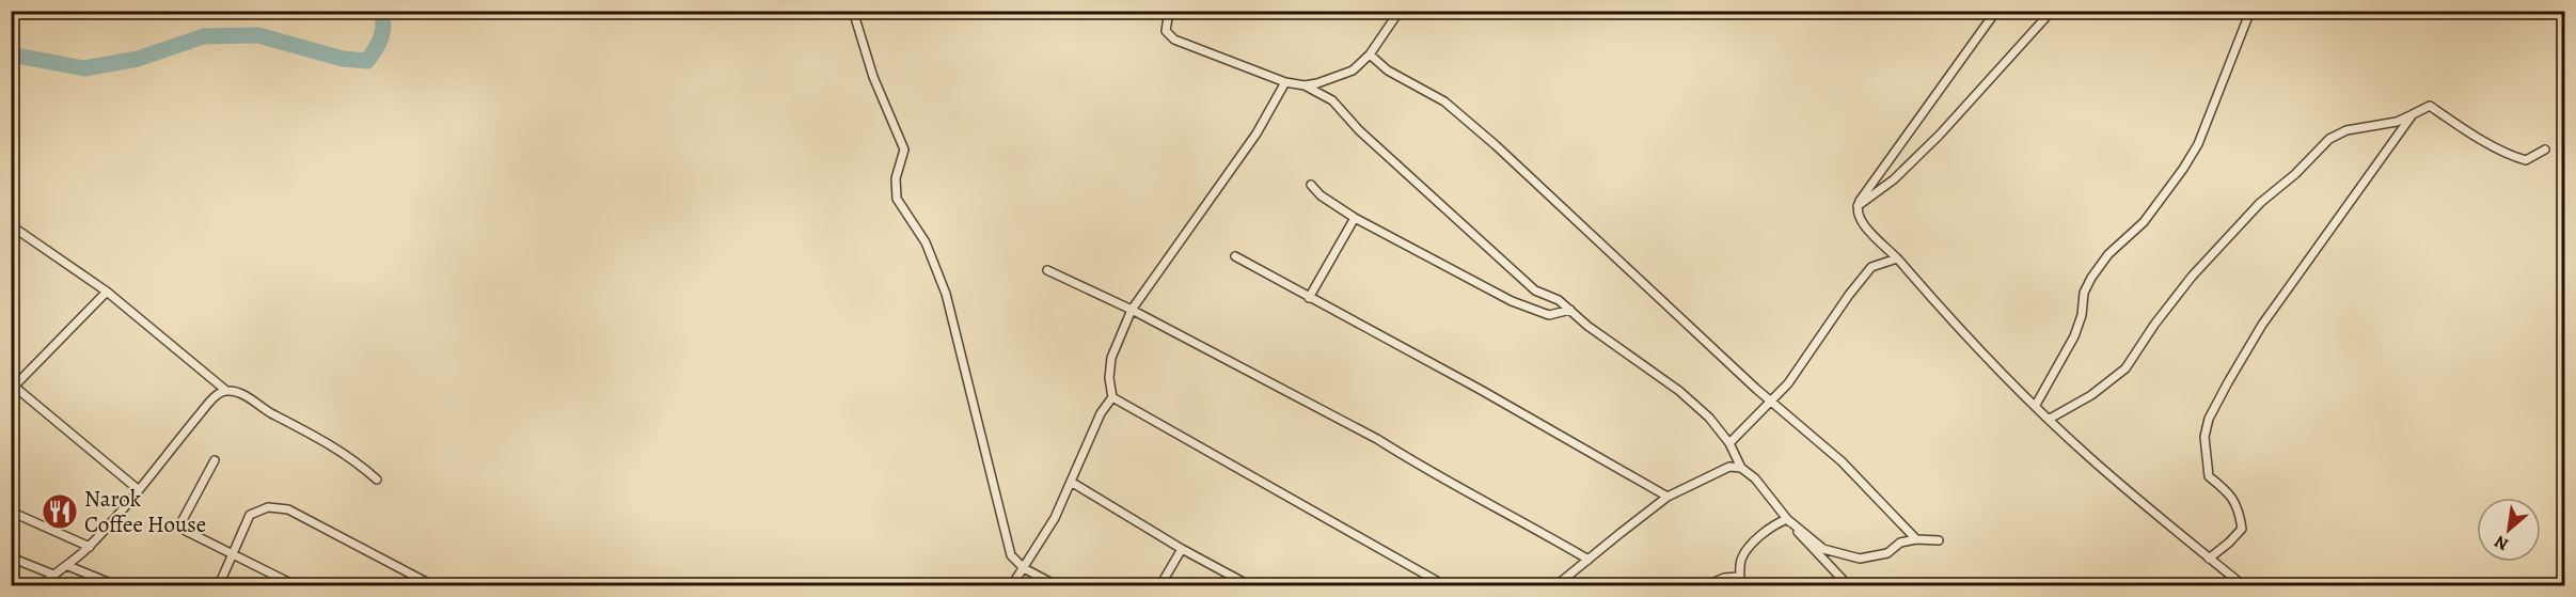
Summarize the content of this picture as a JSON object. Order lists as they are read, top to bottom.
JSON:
{
  "places": {
    "restaurant": ["Narok Coffee House"]
  },
  "north": "bottom left"
}
